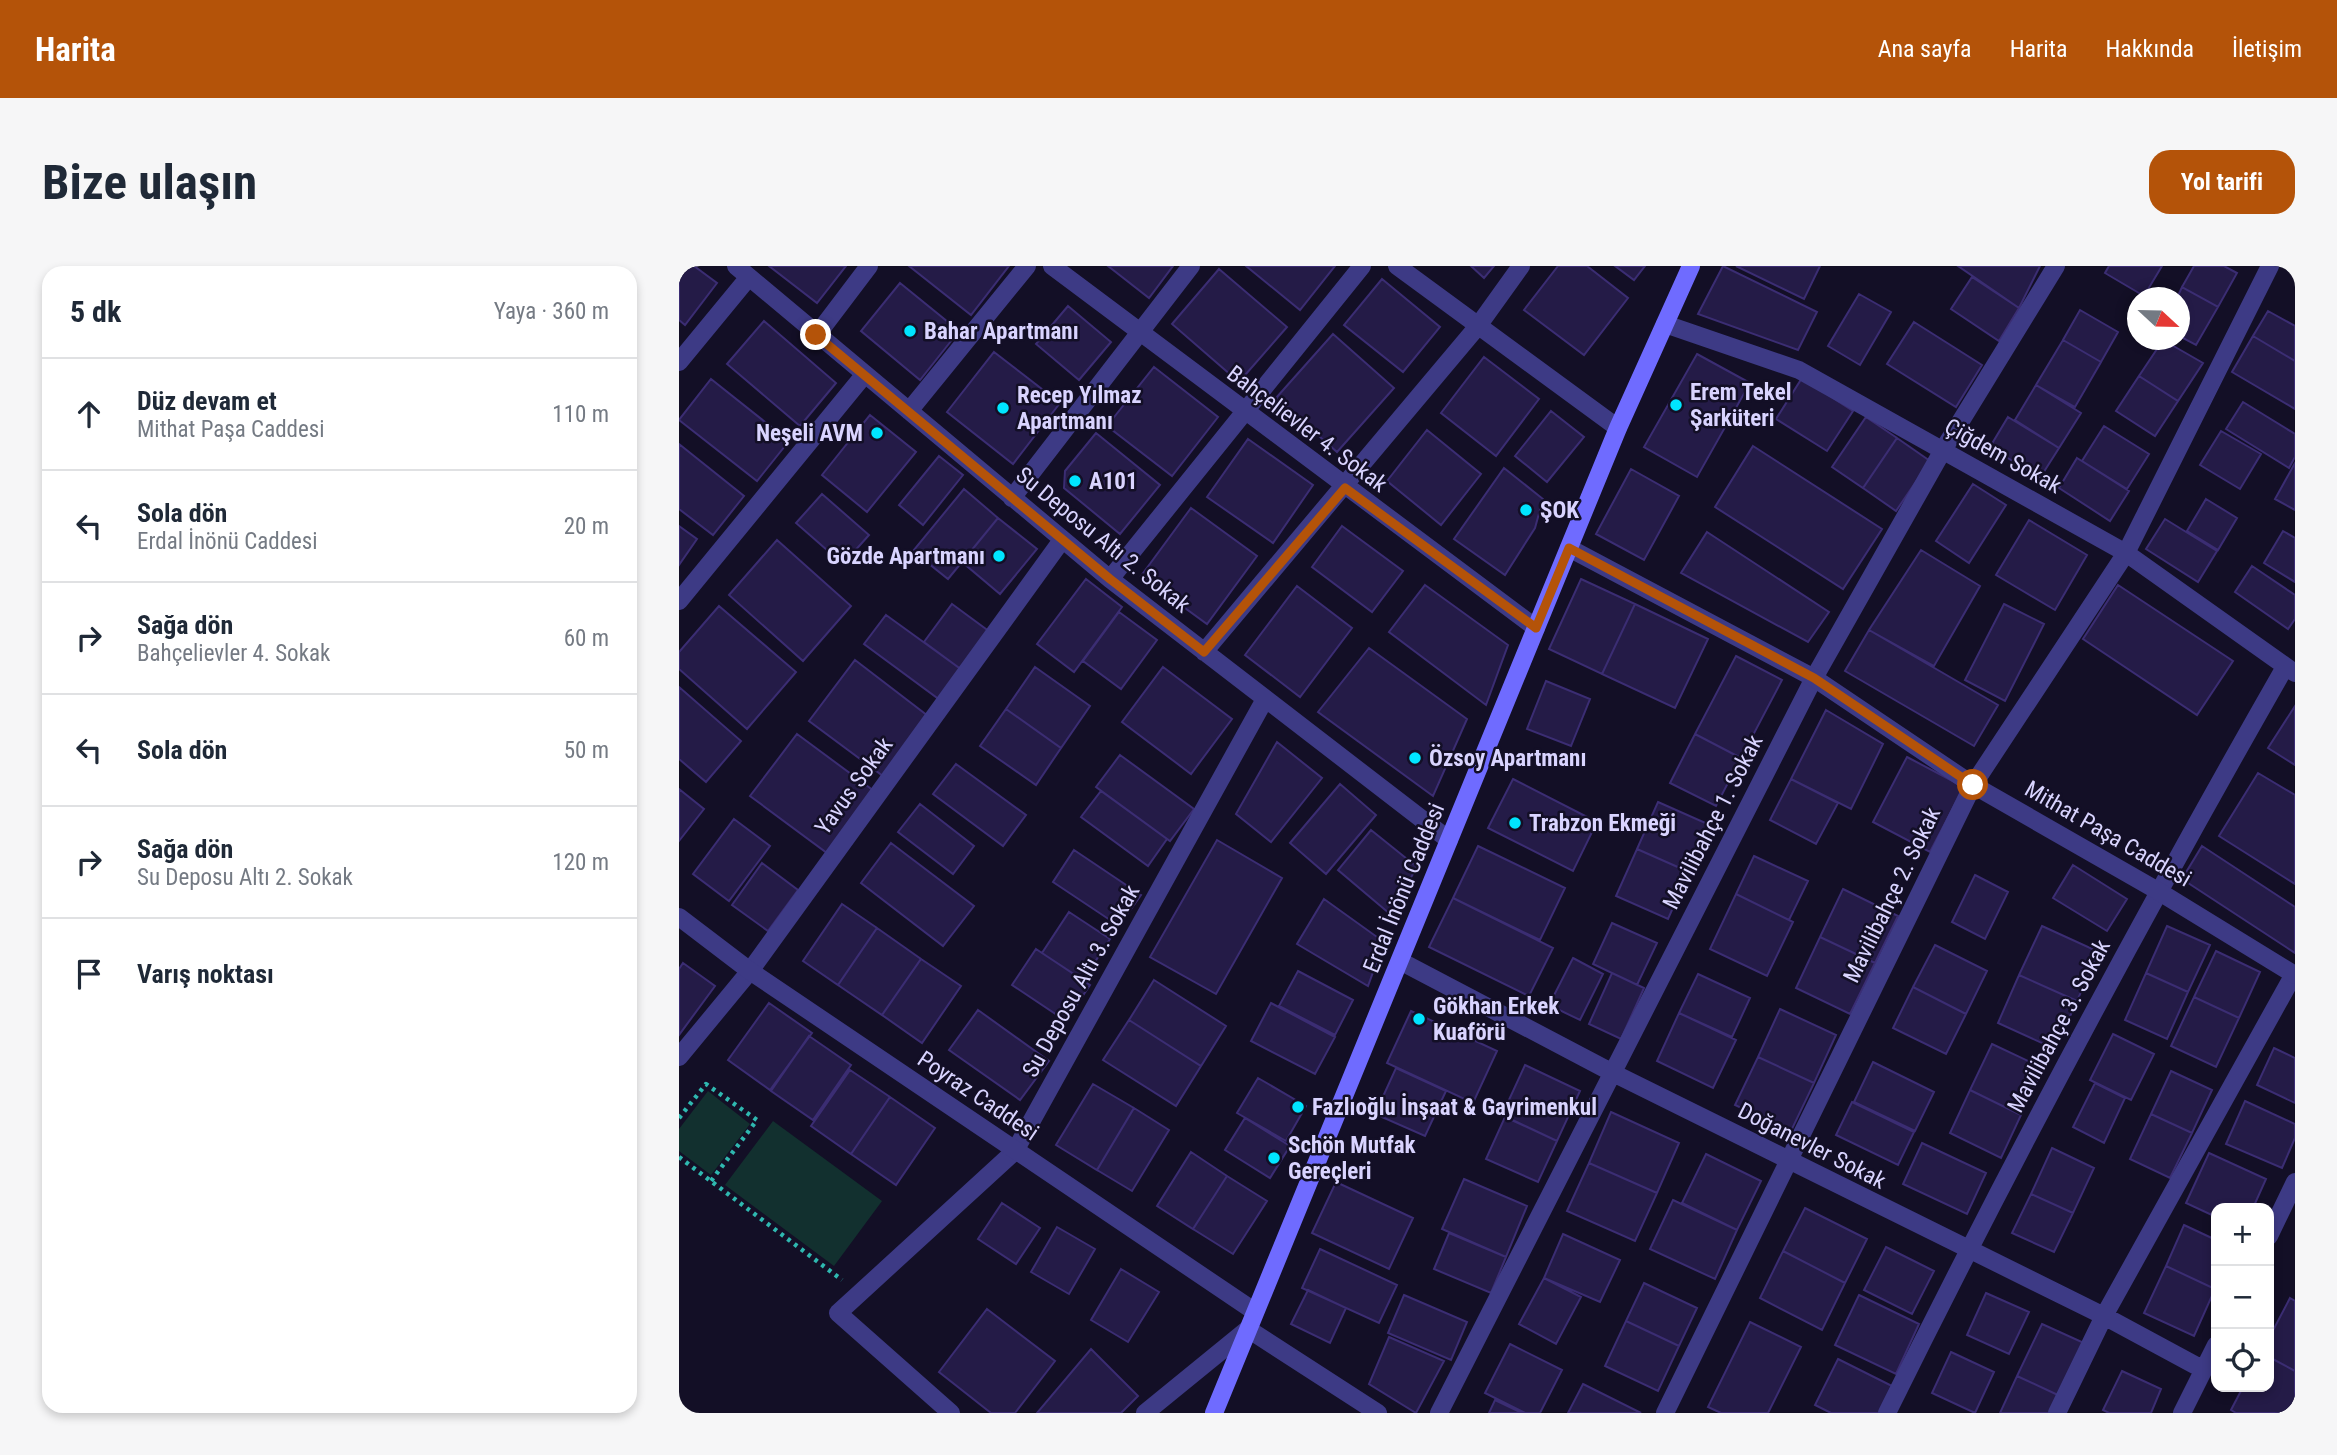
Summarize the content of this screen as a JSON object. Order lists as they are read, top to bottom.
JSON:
{
  "streets": {
    "main road": ["Erdal İnönü Caddesi"],
    "street": [
      "Bahçelievler 4. Sokak",
      "Çiğdem Sokak",
      "Su Deposu Altı 2. Sokak",
      "Yavus Sokak",
      "Mavilibahçe 1. Sokak",
      "Mithat Paşa Caddesi",
      "Mavilibahçe 2. Sokak",
      "Su Deposu Altı 3. Sokak",
      "Mavilibahçe 3. Sokak",
      "Poyraz Caddesi",
      "Doğanevler Sokak"
    ]
  },
  "crossings": [
    ["Bahçelievler 4. Sokak", "Erdal İnönü Caddesi"],
    ["Çiğdem Sokak", "Mavilibahçe 1. Sokak"],
    ["Çiğdem Sokak", "Erdal İnönü Caddesi"],
    ["Çiğdem Sokak", "Mavilibahçe 2. Sokak"],
    ["Çiğdem Sokak", "Mavilibahçe 3. Sokak"],
    ["Su Deposu Altı 2. Sokak", "Yavus Sokak"],
    ["Su Deposu Altı 2. Sokak", "Erdal İnönü Caddesi"],
    ["Su Deposu Altı 2. Sokak", "Su Deposu Altı 3. Sokak"],
    ["Yavus Sokak", "Poyraz Caddesi"],
    ["Mavilibahçe 1. Sokak", "Mithat Paşa Caddesi"],
    ["Mavilibahçe 1. Sokak", "Doğanevler Sokak"],
    ["Mithat Paşa Caddesi", "Erdal İnönü Caddesi"],
    ["Mithat Paşa Caddesi", "Mavilibahçe 2. Sokak"],
    ["Mithat Paşa Caddesi", "Mavilibahçe 3. Sokak"],
    ["Erdal İnönü Caddesi", "Poyraz Caddesi"],
    ["Erdal İnönü Caddesi", "Doğanevler Sokak"],
    ["Mavilibahçe 2. Sokak", "Doğanevler Sokak"],
    ["Su Deposu Altı 3. Sokak", "Poyraz Caddesi"],
    ["Mavilibahçe 3. Sokak", "Doğanevler Sokak"]
  ],
  "places": [
    "Bahar Apartmanı",
    "Erem Tekel Şarküteri",
    "Recep Yılmaz Apartmanı",
    "Neşeli AVM",
    "A101",
    "ŞOK",
    "Gözde Apartmanı",
    "Özsoy Apartmanı",
    "Trabzon Ekmeği",
    "Gökhan Erkek Kuaförü",
    "Fazlıoğlu İnşaat & Gayrimenkul",
    "Schön Mutfak Gereçleri"
  ],
  "north": "right",
  "page": {
    "header": "Harita",
    "nav": [
      "Ana sayfa",
      "Harita",
      "Hakkında",
      "İletişim"
    ],
    "buttons": "Yol tarifi",
    "title": "Bize ulaşın",
    "heading": ["5 dk", "Yaya · 360 m"],
    "list": [
      ["Düz devam et", "Mithat Paşa Caddesi", "110 m"],
      ["Sola dön", "Erdal İnönü Caddesi", "20 m"],
      ["Sağa dön", "Bahçelievler 4. Sokak", "60 m"],
      ["Sola dön", "50 m"],
      ["Sağa dön", "Su Deposu Altı 2. Sokak", "120 m"],
      "Varış noktası"
    ],
    "map_buttons": ["+", "−"]
  }
}
